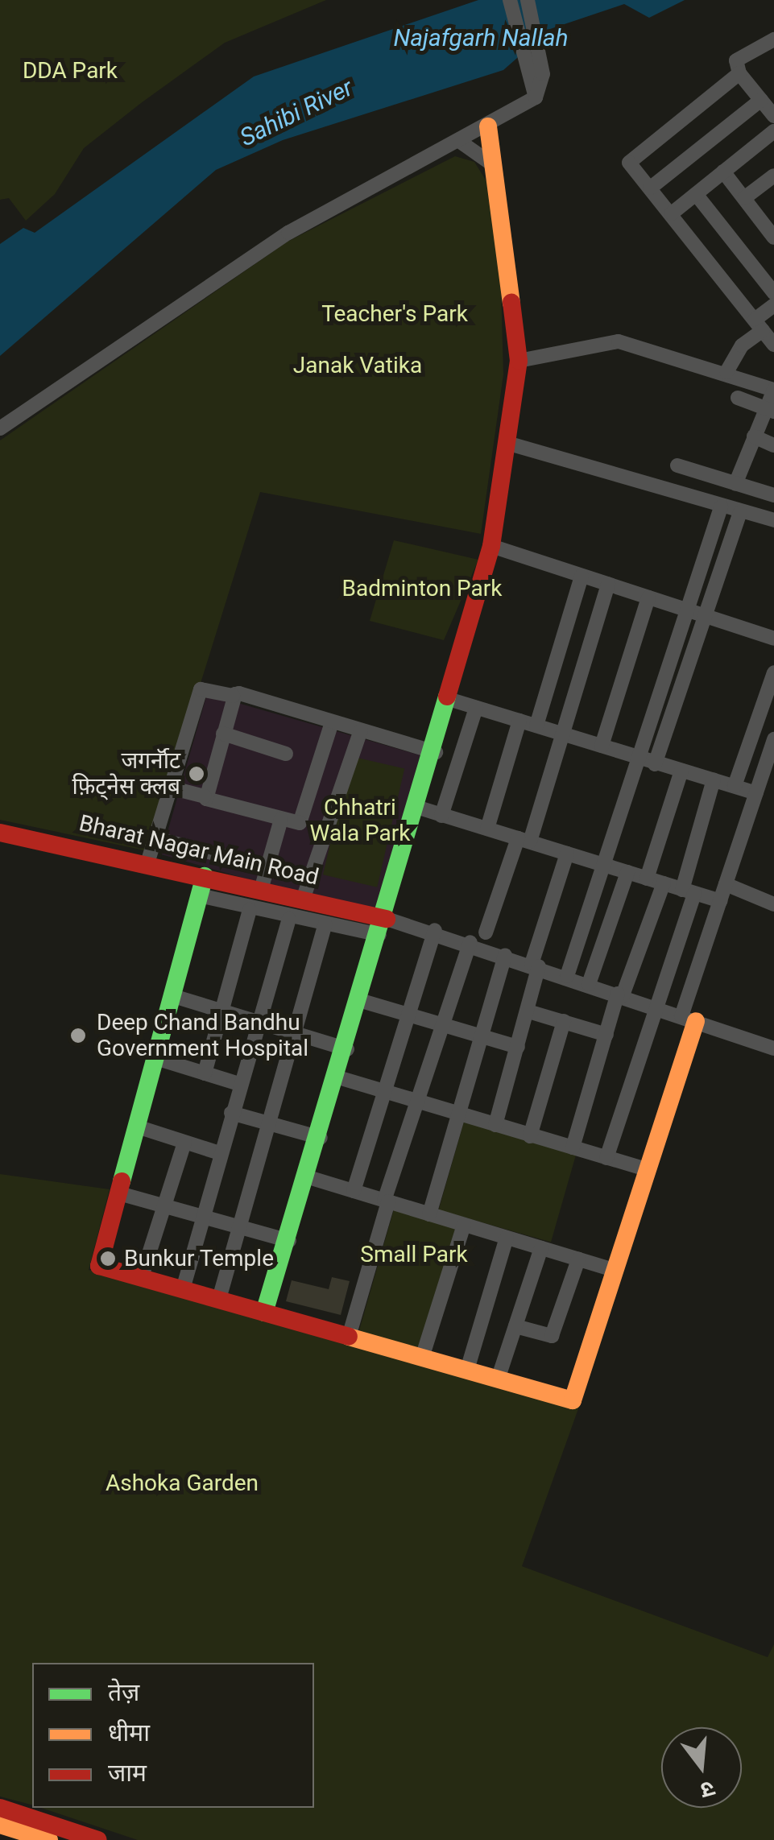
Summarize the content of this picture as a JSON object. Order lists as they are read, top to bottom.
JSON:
{
  "streets": {
    "street": ["Bharat Nagar Main Road"]
  },
  "water": ["Najafgarh Nallah", "Sahibi River"],
  "parks": [
    "DDA Park",
    "Teacher's Park",
    "Janak Vatika",
    "Badminton Park",
    "Chhatri Wala Park",
    "Small Park",
    "Ashoka Garden"
  ],
  "places": ["जगर्नॉट फ़िट्नेस क्लब", "Deep Chand Bandhu Government Hospital", "Bunkur Temple"],
  "legend": ["तेज़", "धीमा", "जाम"],
  "north": "bottom"
}
